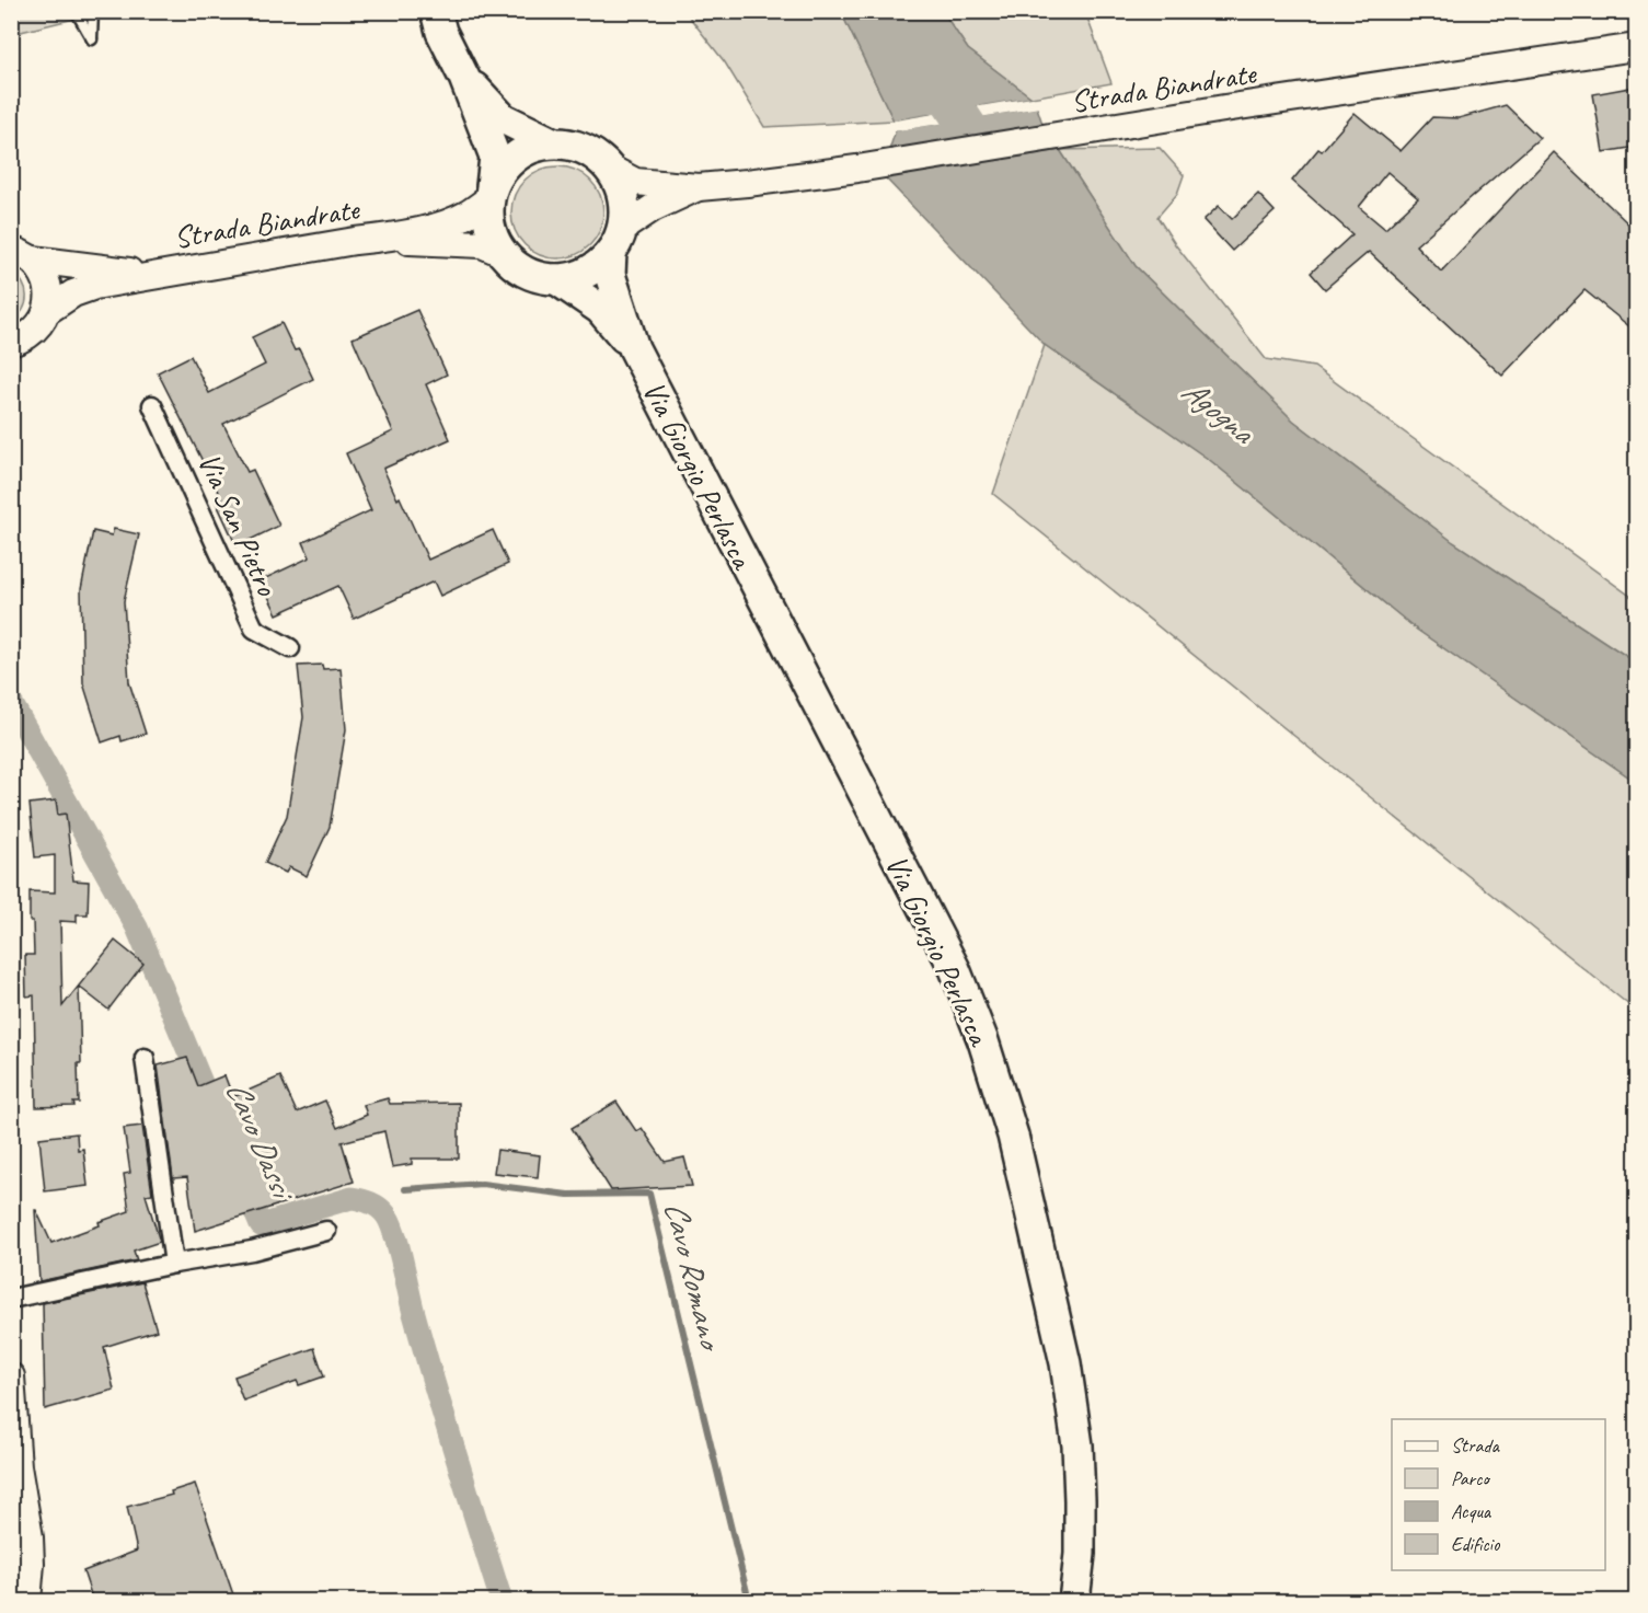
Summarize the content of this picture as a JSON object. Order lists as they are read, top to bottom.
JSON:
{
  "streets": {
    "main road": ["Strada Biandrate", "Via Giorgio Perlasca"],
    "street": ["Via San Pietro"]
  },
  "crossings": [
    ["Strada Biandrate", "Via Giorgio Perlasca"]
  ],
  "water": ["Agogna", "Cavo Dassi", "Cavo Romano"],
  "legend": [
    "Strada",
    "Parco",
    "Acqua",
    "Edificio"
  ]
}
